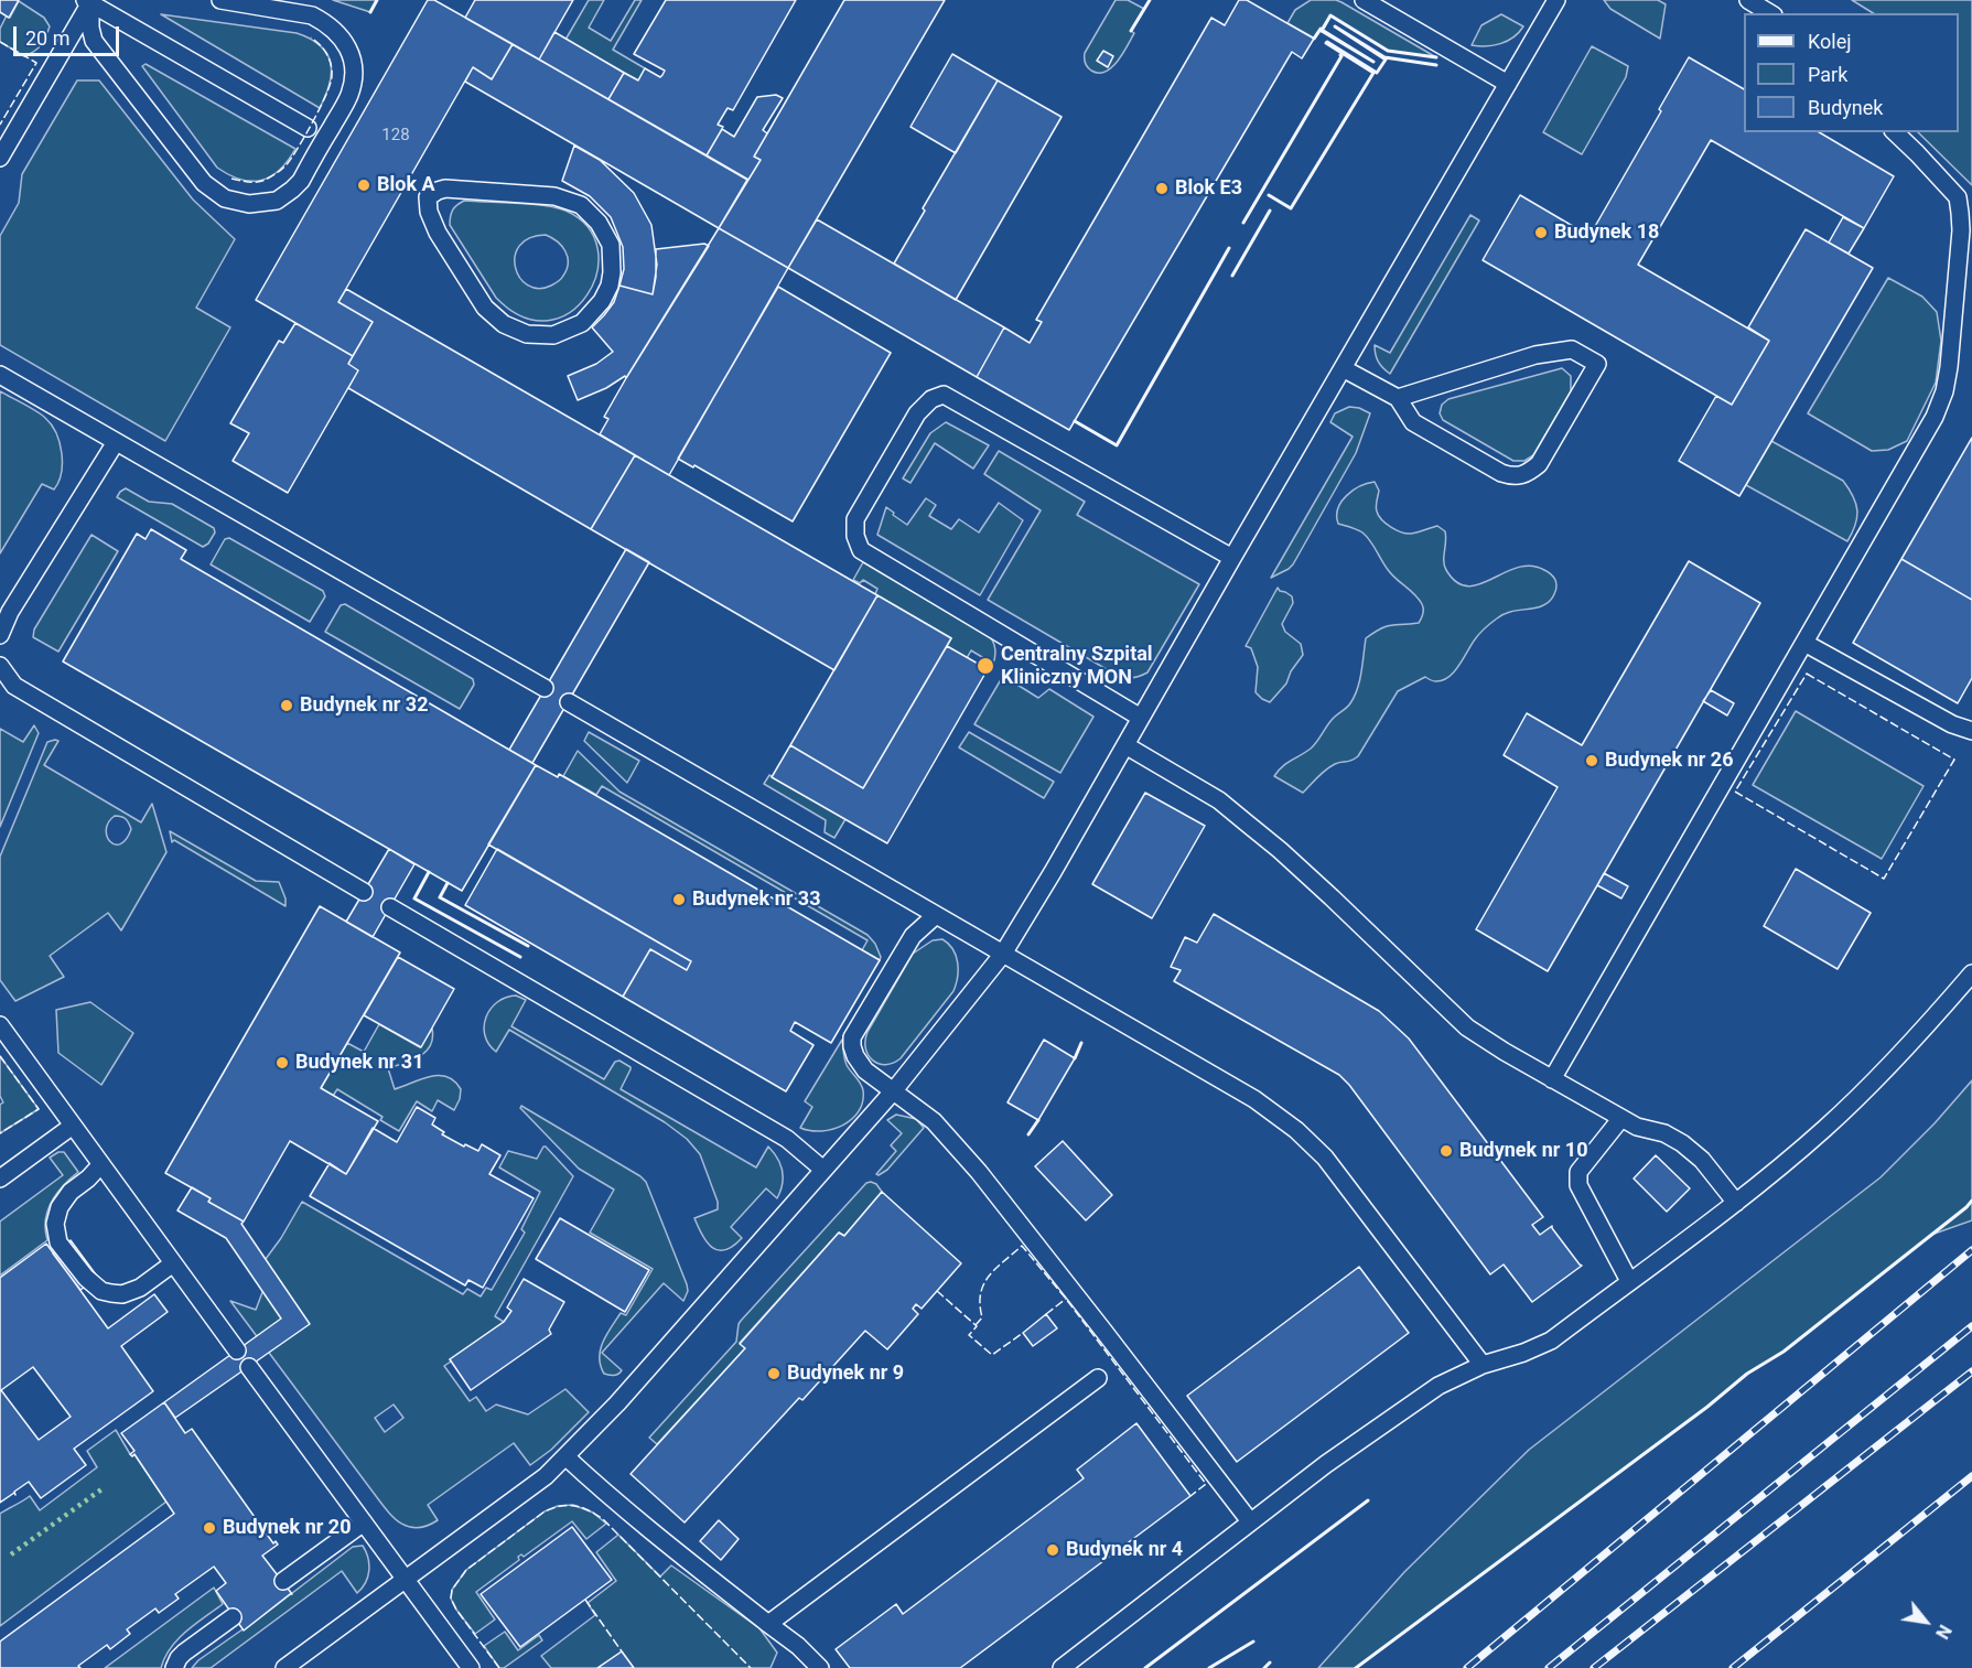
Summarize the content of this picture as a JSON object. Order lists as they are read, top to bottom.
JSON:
{
  "places": [
    "Blok A",
    "Blok E3",
    "Budynek 18",
    "Centralny Szpital Kliniczny MON",
    "Budynek nr 32",
    "Budynek nr 26",
    "Budynek nr 33",
    "Budynek nr 31",
    "Budynek nr 10",
    "Budynek nr 9",
    "Budynek nr 20",
    "Budynek nr 4"
  ],
  "house_numbers": ["128"],
  "legend": ["Kolej", "Park", "Budynek"],
  "scale_bar": "20 m",
  "north": "bottom right"
}
